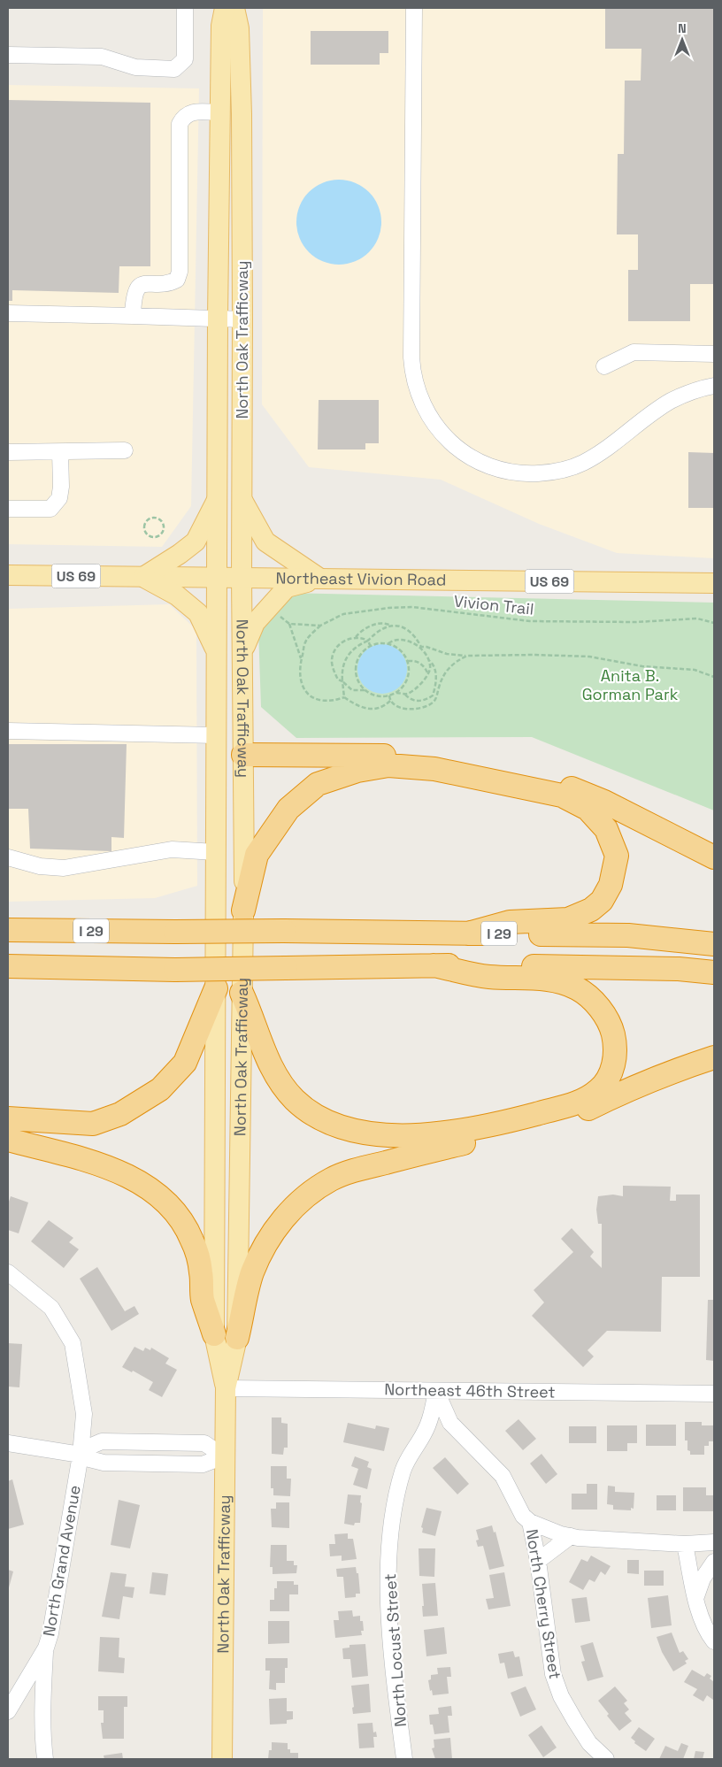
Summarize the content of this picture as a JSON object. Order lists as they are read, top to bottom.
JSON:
{
  "streets": {
    "highway": ["I 29"],
    "main road": ["North Oak Trafficway", "US 69", "Northeast Vivion Road"],
    "street": [
      "Northeast 46th Street",
      "North Grand Avenue",
      "North Cherry Street",
      "North Locust Street"
    ],
    "path": ["Vivion Trail"]
  },
  "crossings": [
    ["North Oak Trafficway", "Northeast Vivion Road"],
    ["North Oak Trafficway", "Northeast 46th Street"],
    ["Northeast 46th Street", "North Cherry Street"],
    ["Northeast 46th Street", "North Locust Street"],
    ["North Cherry Street", "North Locust Street"]
  ],
  "parks": ["Anita B. Gorman Park"],
  "north": "top"
}
